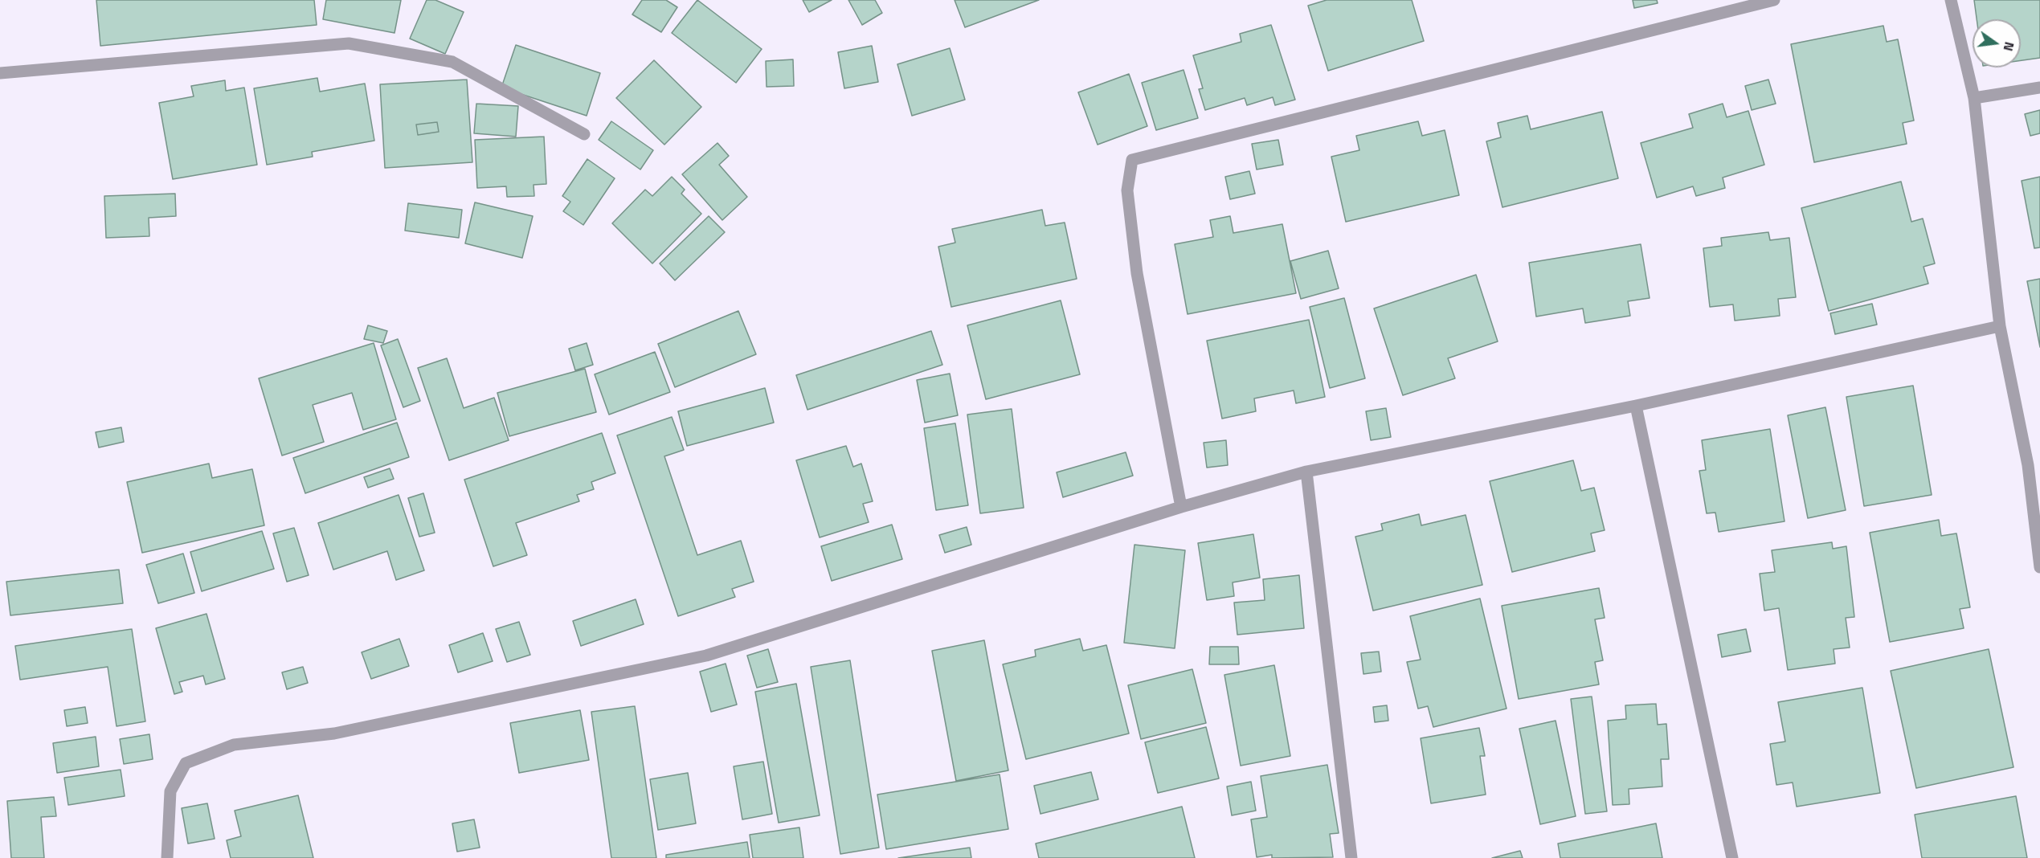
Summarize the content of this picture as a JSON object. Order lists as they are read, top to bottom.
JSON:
{
  "north": "right"
}
